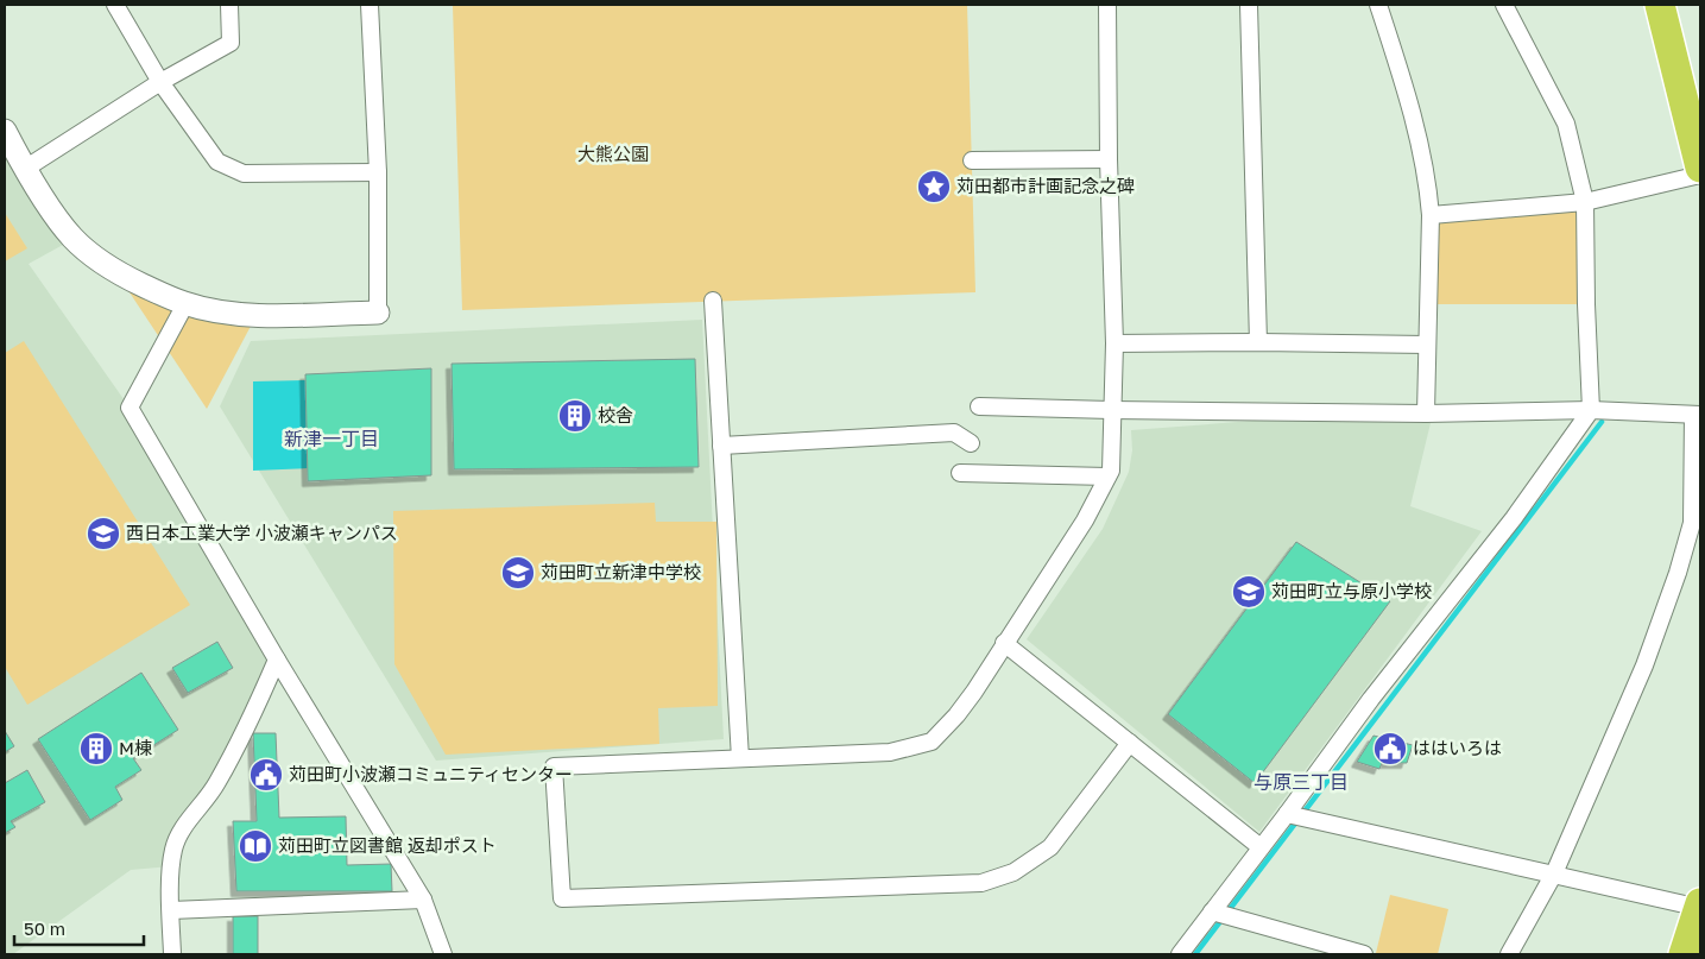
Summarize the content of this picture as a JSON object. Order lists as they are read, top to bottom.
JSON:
{
  "districts": ["新津一丁目", "与原三丁目"],
  "parks": ["大熊公園"],
  "places": {
    "place": ["苅田都市計画記念之碑"],
    "building": ["校舎", "M棟"],
    "school or university": ["西日本工業大学 小波瀬キャンパス", "苅田町立新津中学校", "苅田町立与原小学校"],
    "public building": ["ははいろは", "苅田町小波瀬コミュニティセンター"],
    "library": ["苅田町立図書館 返却ポスト"]
  },
  "scale_bar": "50 m"
}
